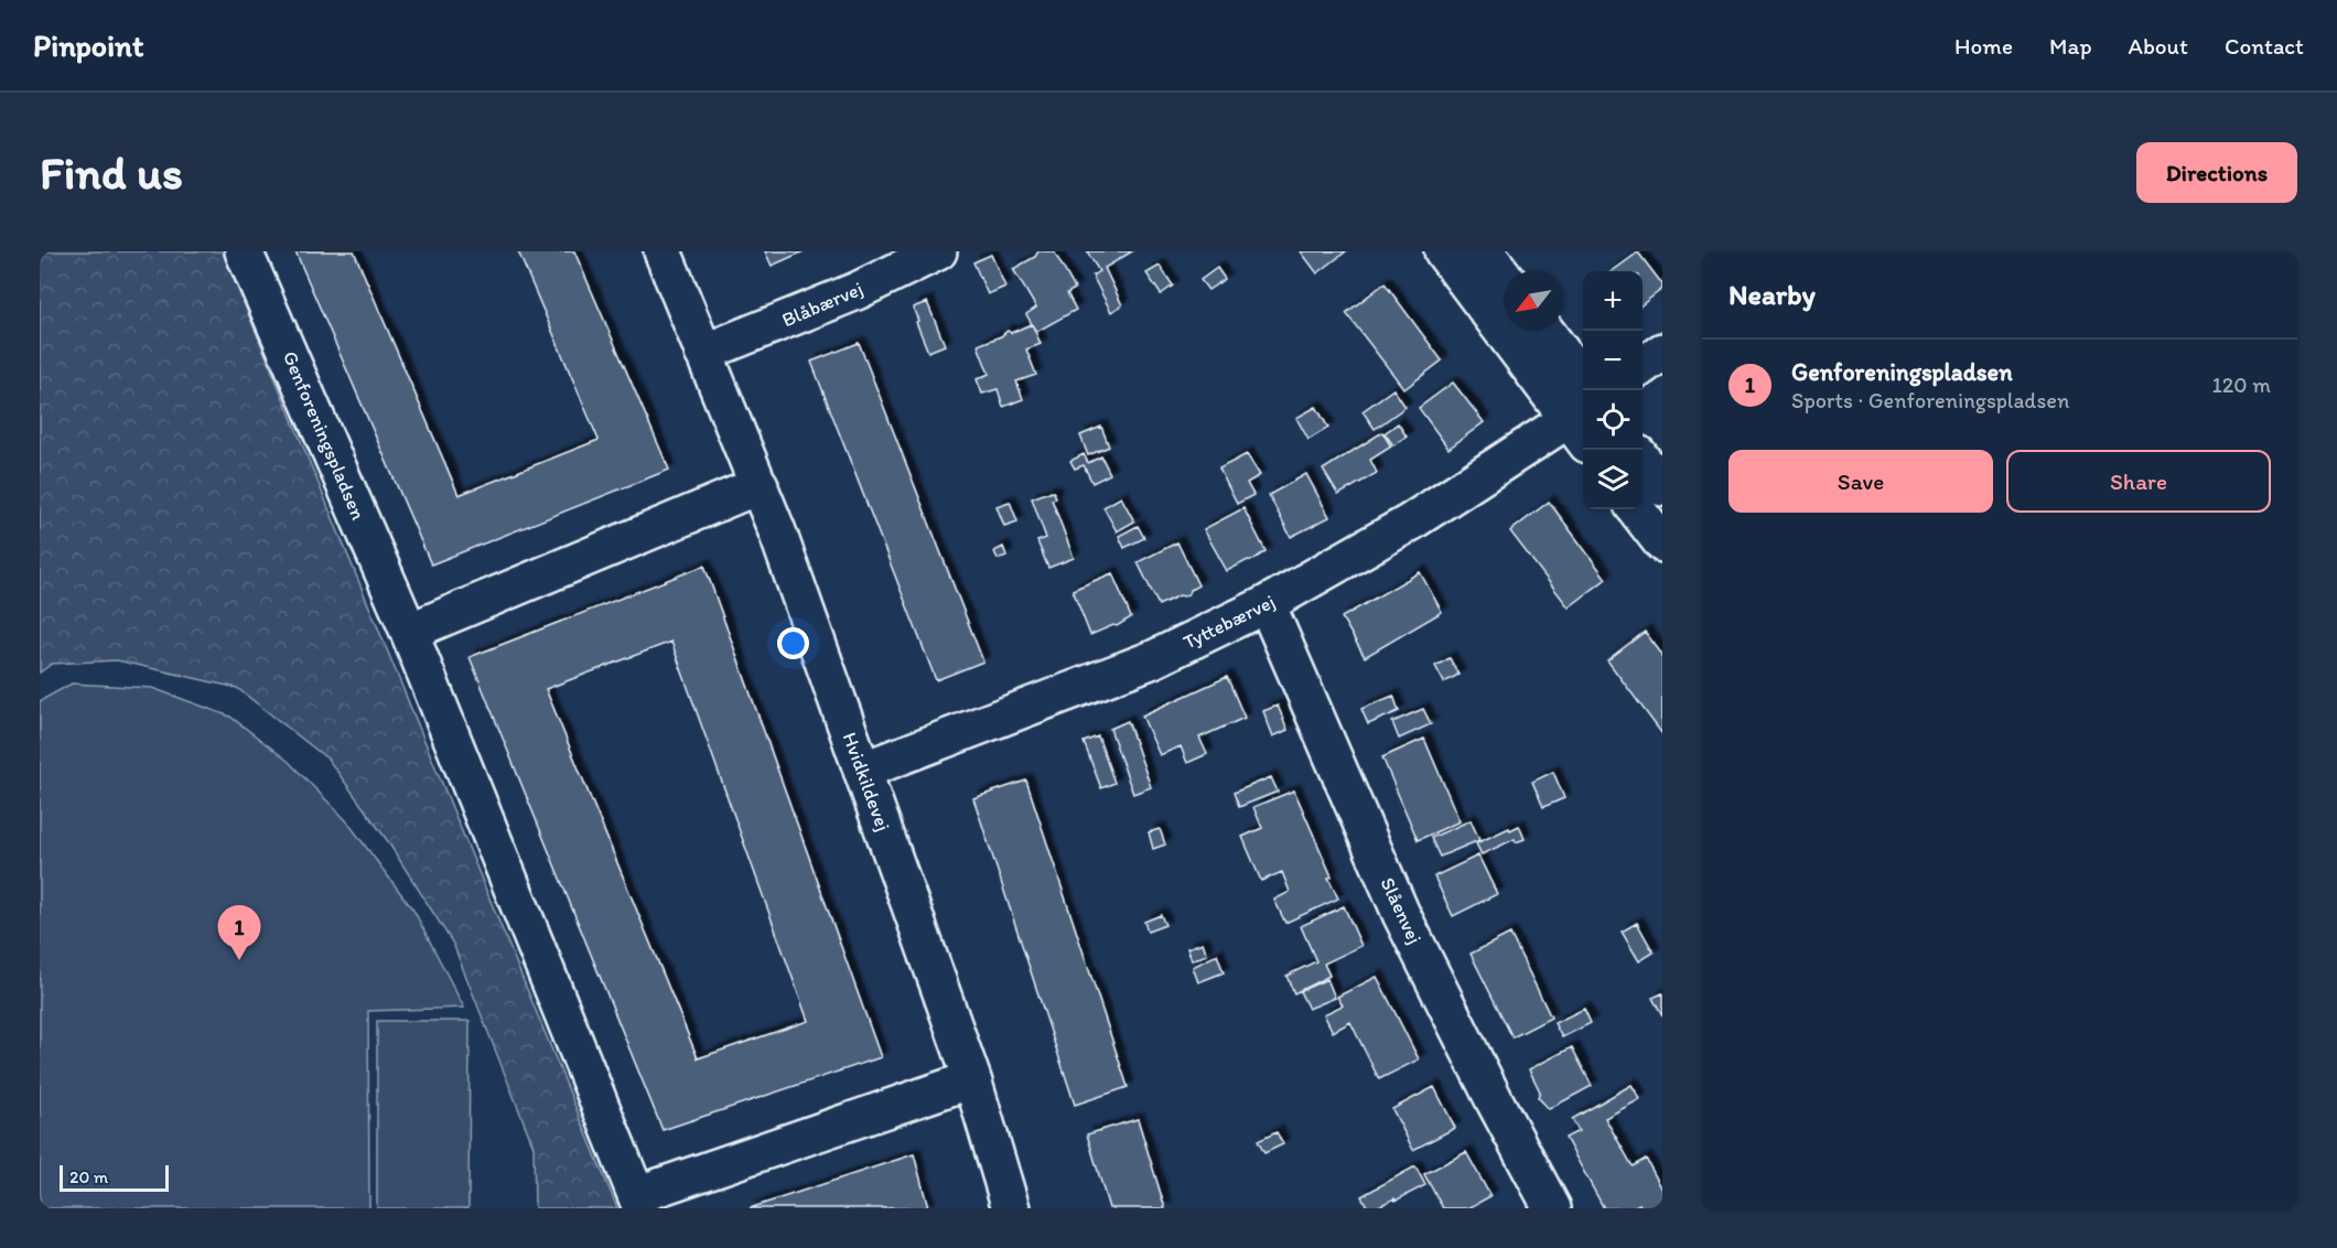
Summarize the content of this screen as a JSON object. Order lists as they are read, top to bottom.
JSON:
{
  "streets": {
    "street": [
      "Blåbærvej",
      "Genforeningspladsen",
      "Tyttebærvej",
      "Hvidkildevej",
      "Slåenvej"
    ]
  },
  "crossings": [
    ["Blåbærvej", "Hvidkildevej"],
    ["Tyttebærvej", "Hvidkildevej"],
    ["Tyttebærvej", "Slåenvej"]
  ],
  "scale_bar": "20 m",
  "north": "bottom left",
  "page": {
    "header": "Pinpoint",
    "nav": [
      "Home",
      "Map",
      "About",
      "Contact"
    ],
    "buttons": [
      "Directions",
      ["Save", "Share"]
    ],
    "title": "Find us",
    "heading": "Nearby",
    "map_buttons": ["+", "−"],
    "list": [
      {
        "mark": "1",
        "name": "Genforeningspladsen",
        "note": "Sports · Genforeningspladsen",
        "value": "120 m"
      }
    ],
    "pins": "1",
    "scale": "20 m"
  }
}
